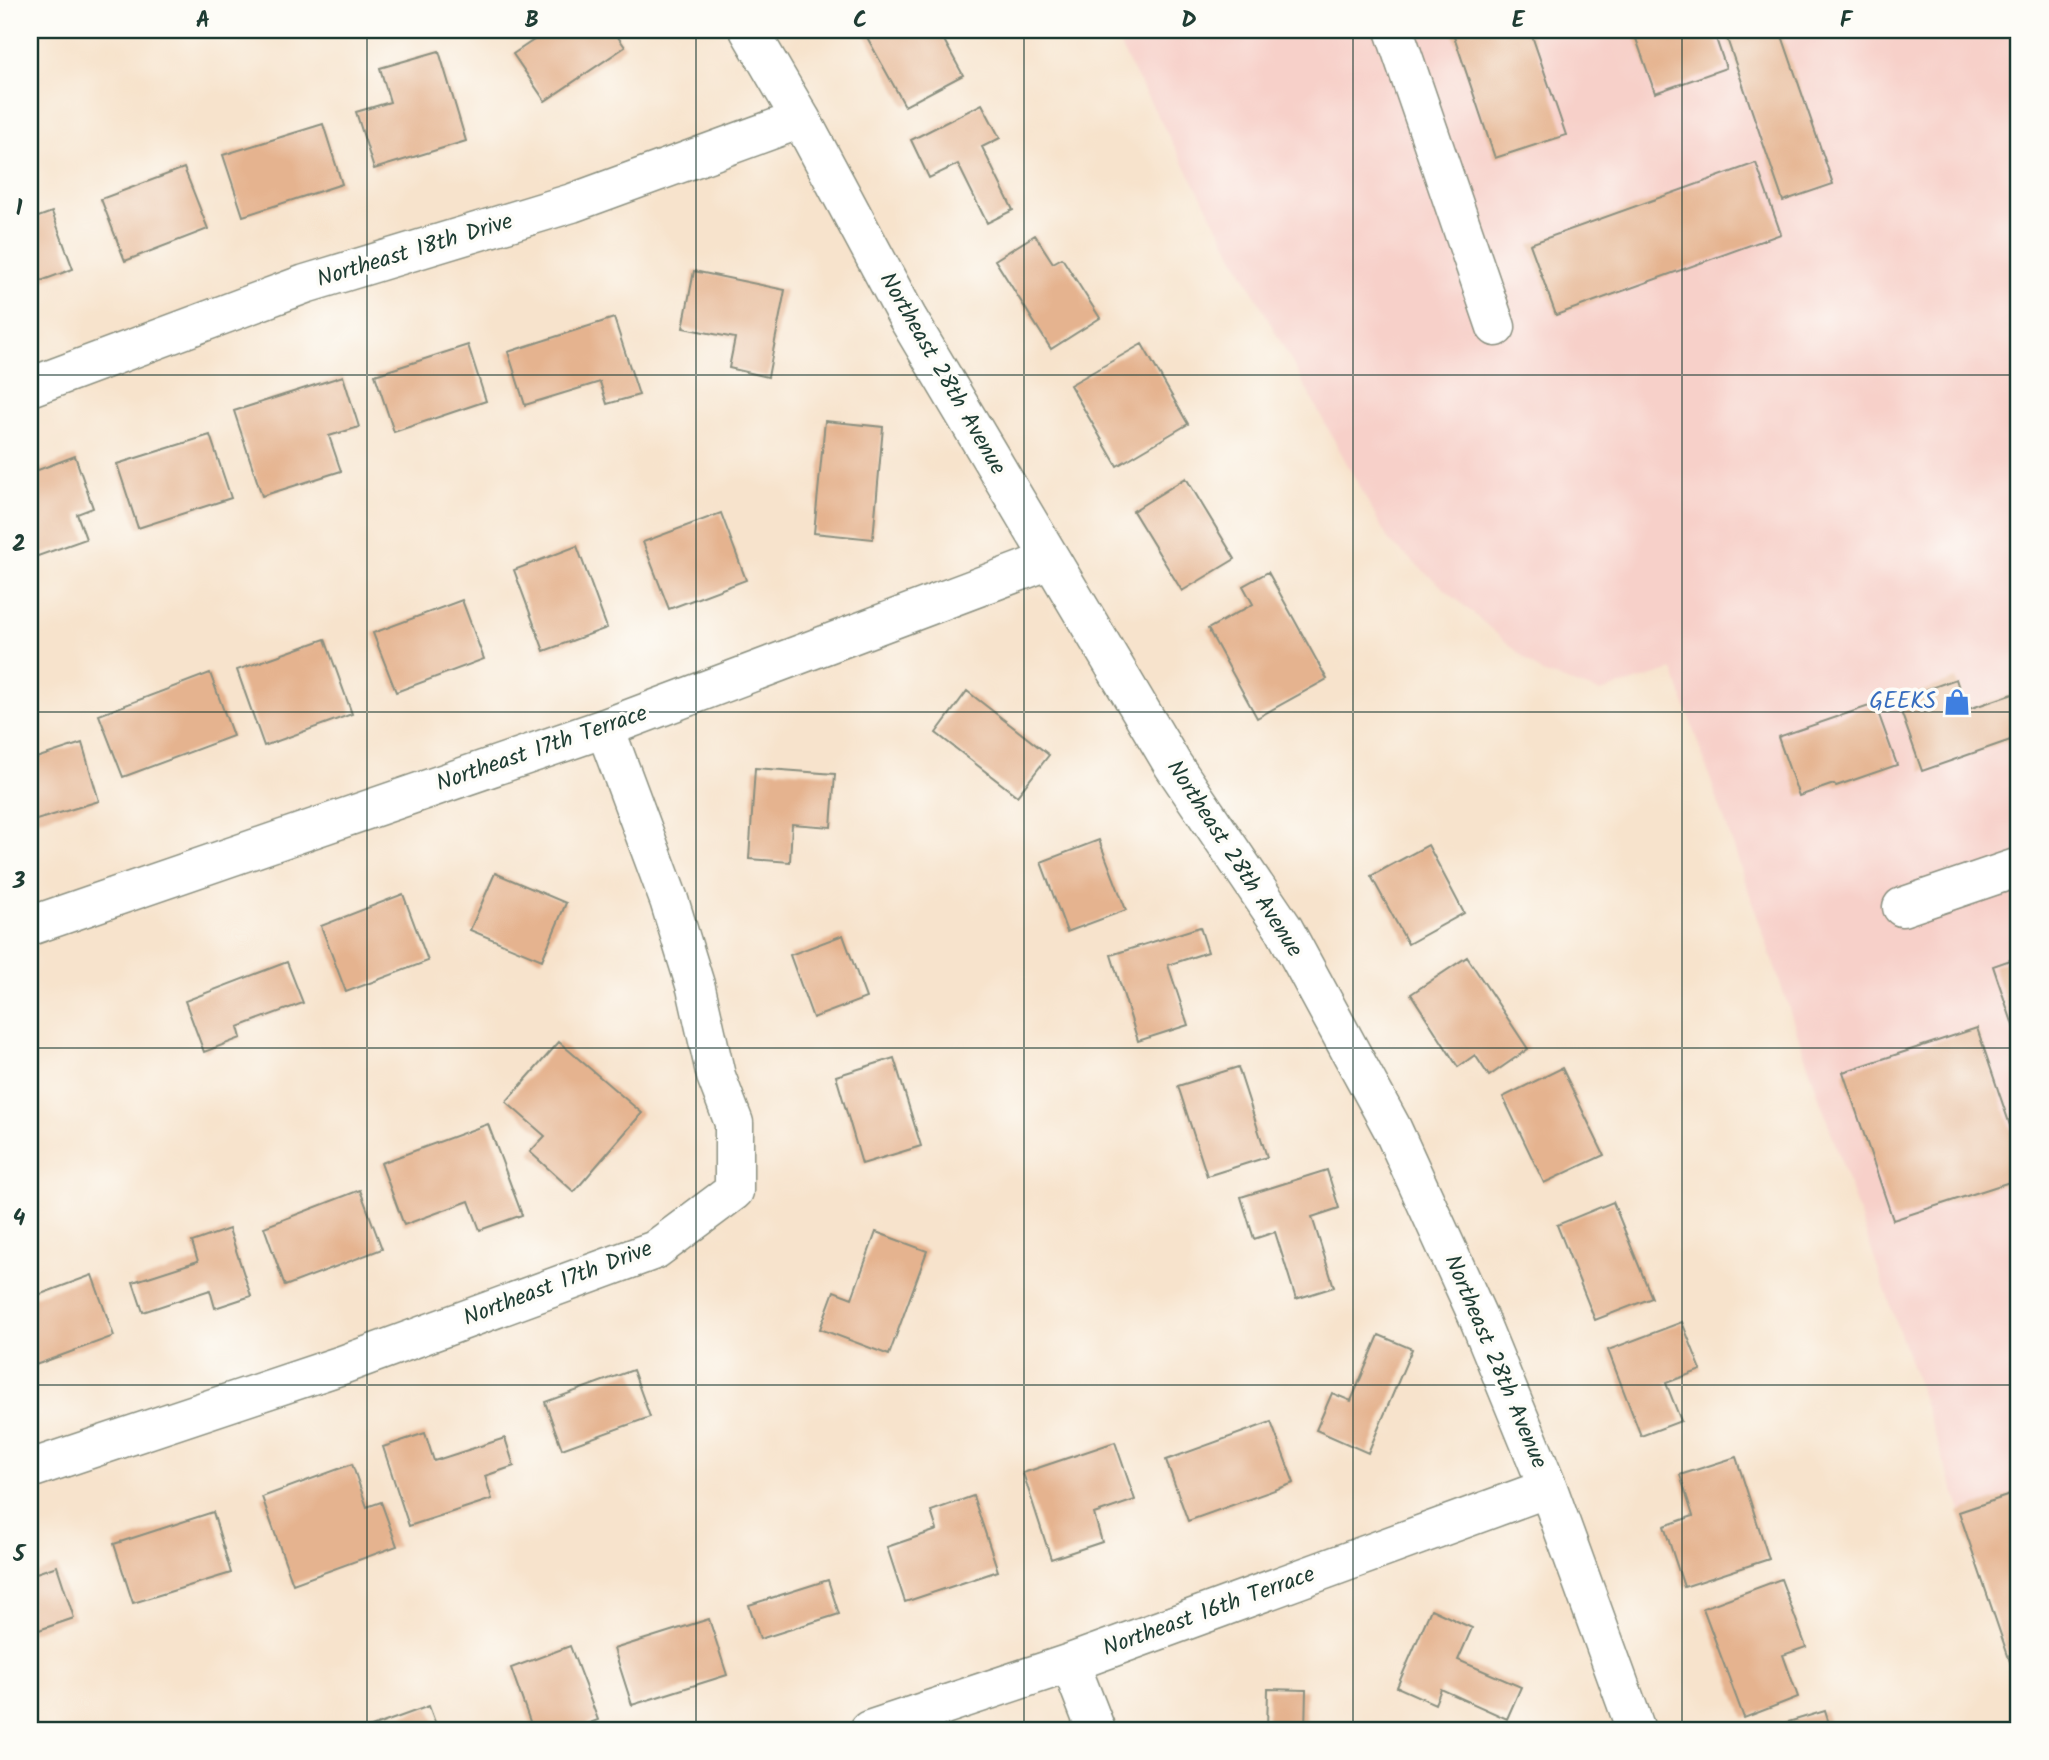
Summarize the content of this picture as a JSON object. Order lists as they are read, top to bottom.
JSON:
{
  "streets": {
    "street": [
      "Northeast 18th Drive",
      "Northeast 28th Avenue",
      "Northeast 17th Terrace",
      "Northeast 17th Drive",
      "Northeast 16th Terrace"
    ]
  },
  "crossings": [
    ["Northeast 18th Drive", "Northeast 28th Avenue"],
    ["Northeast 28th Avenue", "Northeast 17th Terrace"],
    ["Northeast 28th Avenue", "Northeast 16th Terrace"],
    ["Northeast 17th Terrace", "Northeast 17th Drive"]
  ],
  "places": {
    "shop": ["GEEKS"]
  },
  "grid": {
    "columns": [
      "A",
      "B",
      "C",
      "D",
      "E",
      "F"
    ],
    "rows": [
      "1",
      "2",
      "3",
      "4",
      "5"
    ]
  }
}
